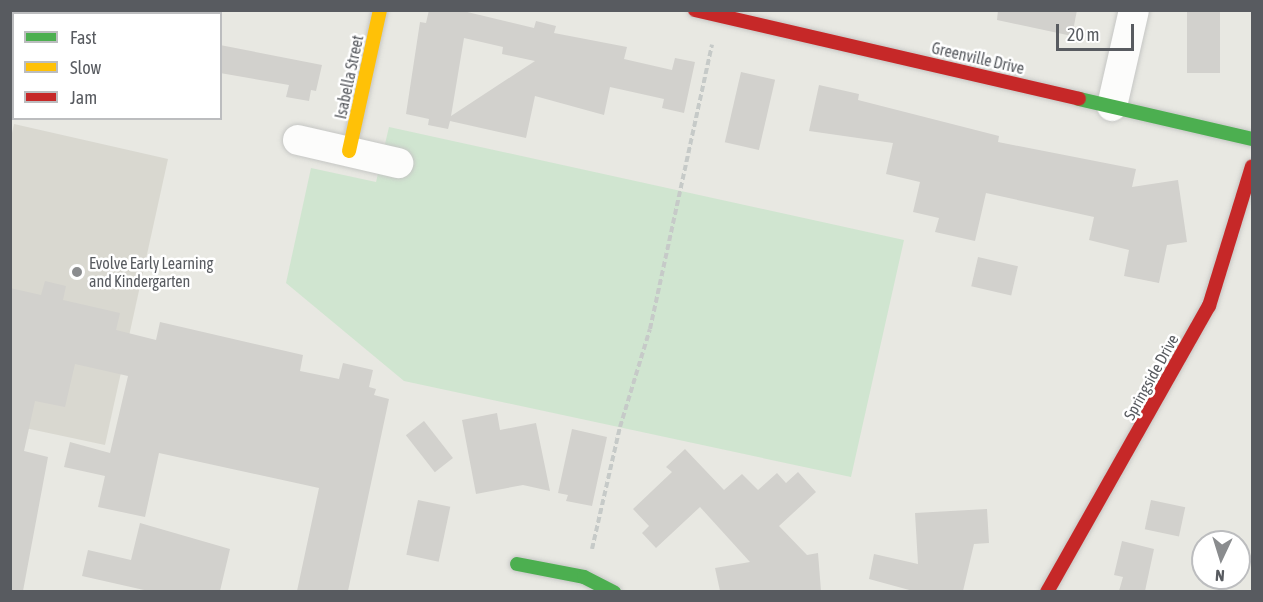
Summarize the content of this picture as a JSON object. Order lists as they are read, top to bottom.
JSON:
{
  "streets": {
    "street": ["Greenville Drive", "Isabella Street", "Springside Drive"]
  },
  "places": ["Evolve Early Learning and Kindergarten"],
  "legend": ["Fast", "Slow", "Jam"],
  "scale_bar": "20 m",
  "north": "bottom"
}
